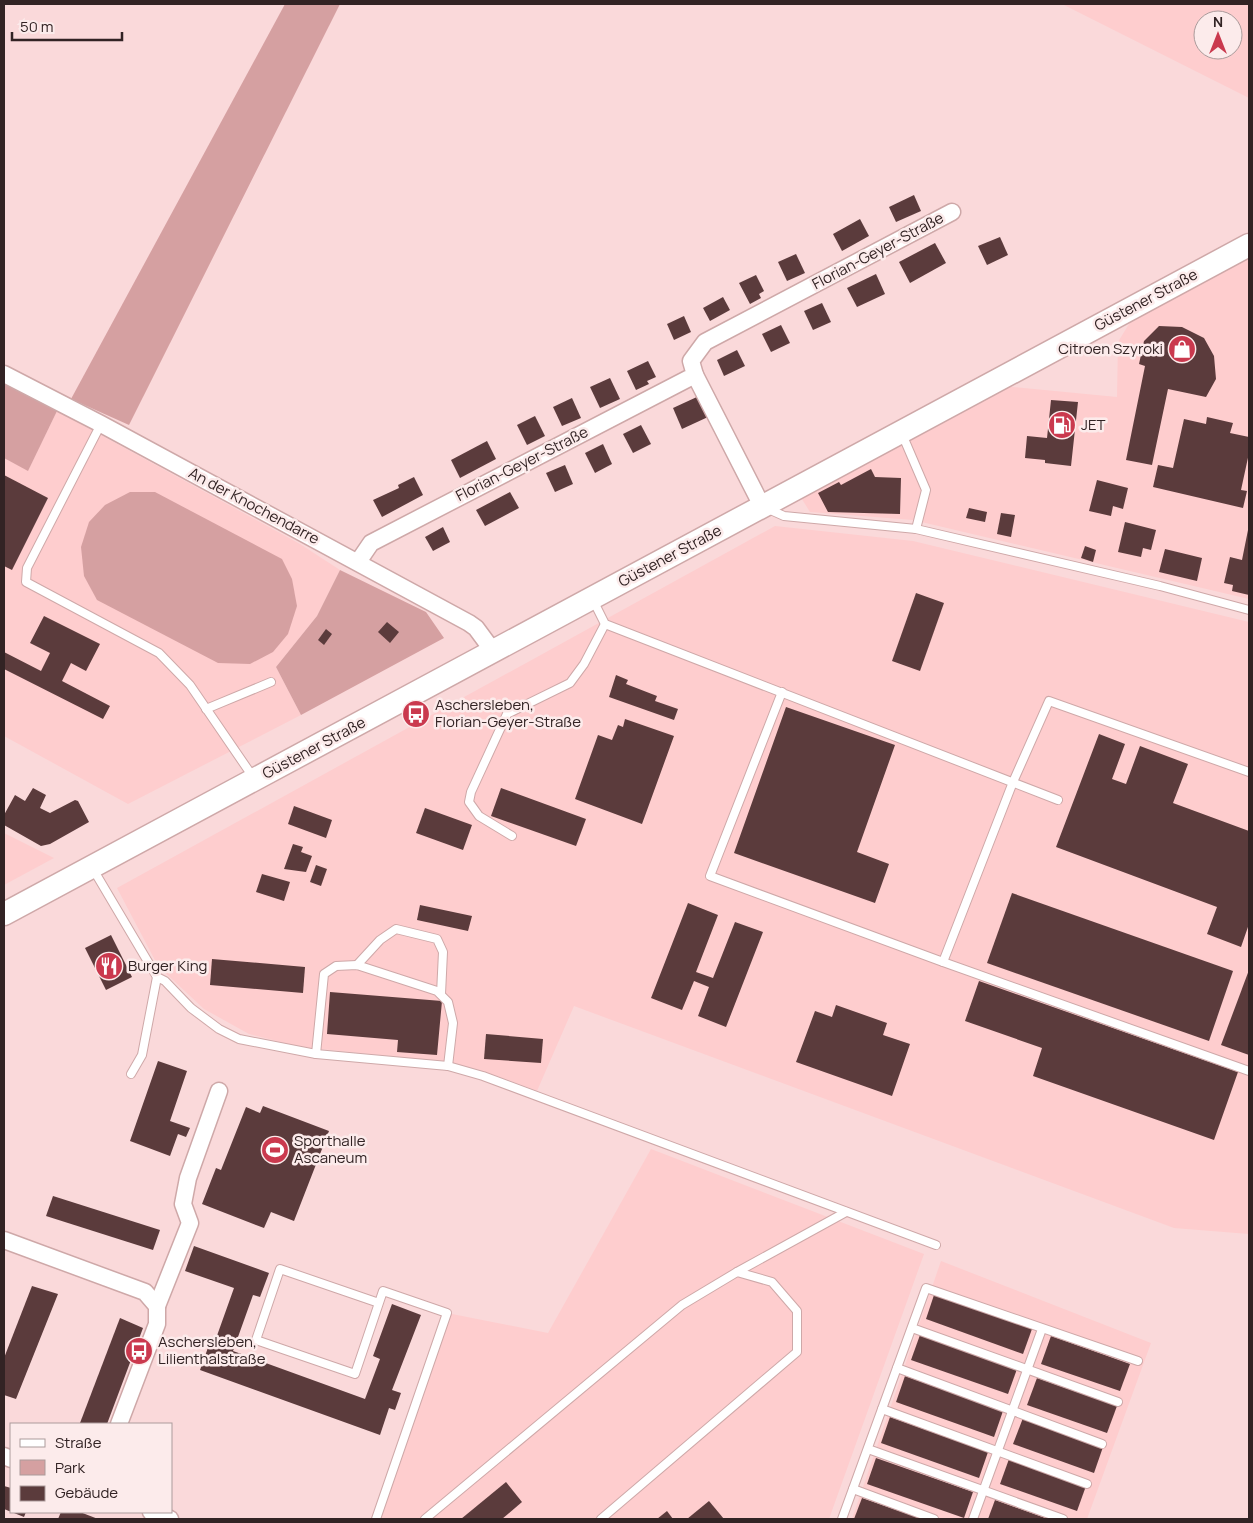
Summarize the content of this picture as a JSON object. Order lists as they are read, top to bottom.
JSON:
{
  "streets": {
    "main road": ["Güstener Straße"],
    "street": ["Florian-Geyer-Straße", "An der Knochendarre"]
  },
  "crossings": [
    ["Florian-Geyer-Straße", "An der Knochendarre"],
    ["Güstener Straße", "An der Knochendarre"]
  ],
  "places": {
    "shop": ["Citroen Szyroki"],
    "fuel station": ["JET"],
    "bus stop": ["Aschersleben, Florian-Geyer-Straße", "Aschersleben, Lilienthalstraße"],
    "restaurant": ["Burger King"],
    "sports": ["Sporthalle Ascaneum"]
  },
  "legend": ["Straße", "Park", "Gebäude"],
  "scale_bar": "50 m",
  "north": "top"
}
